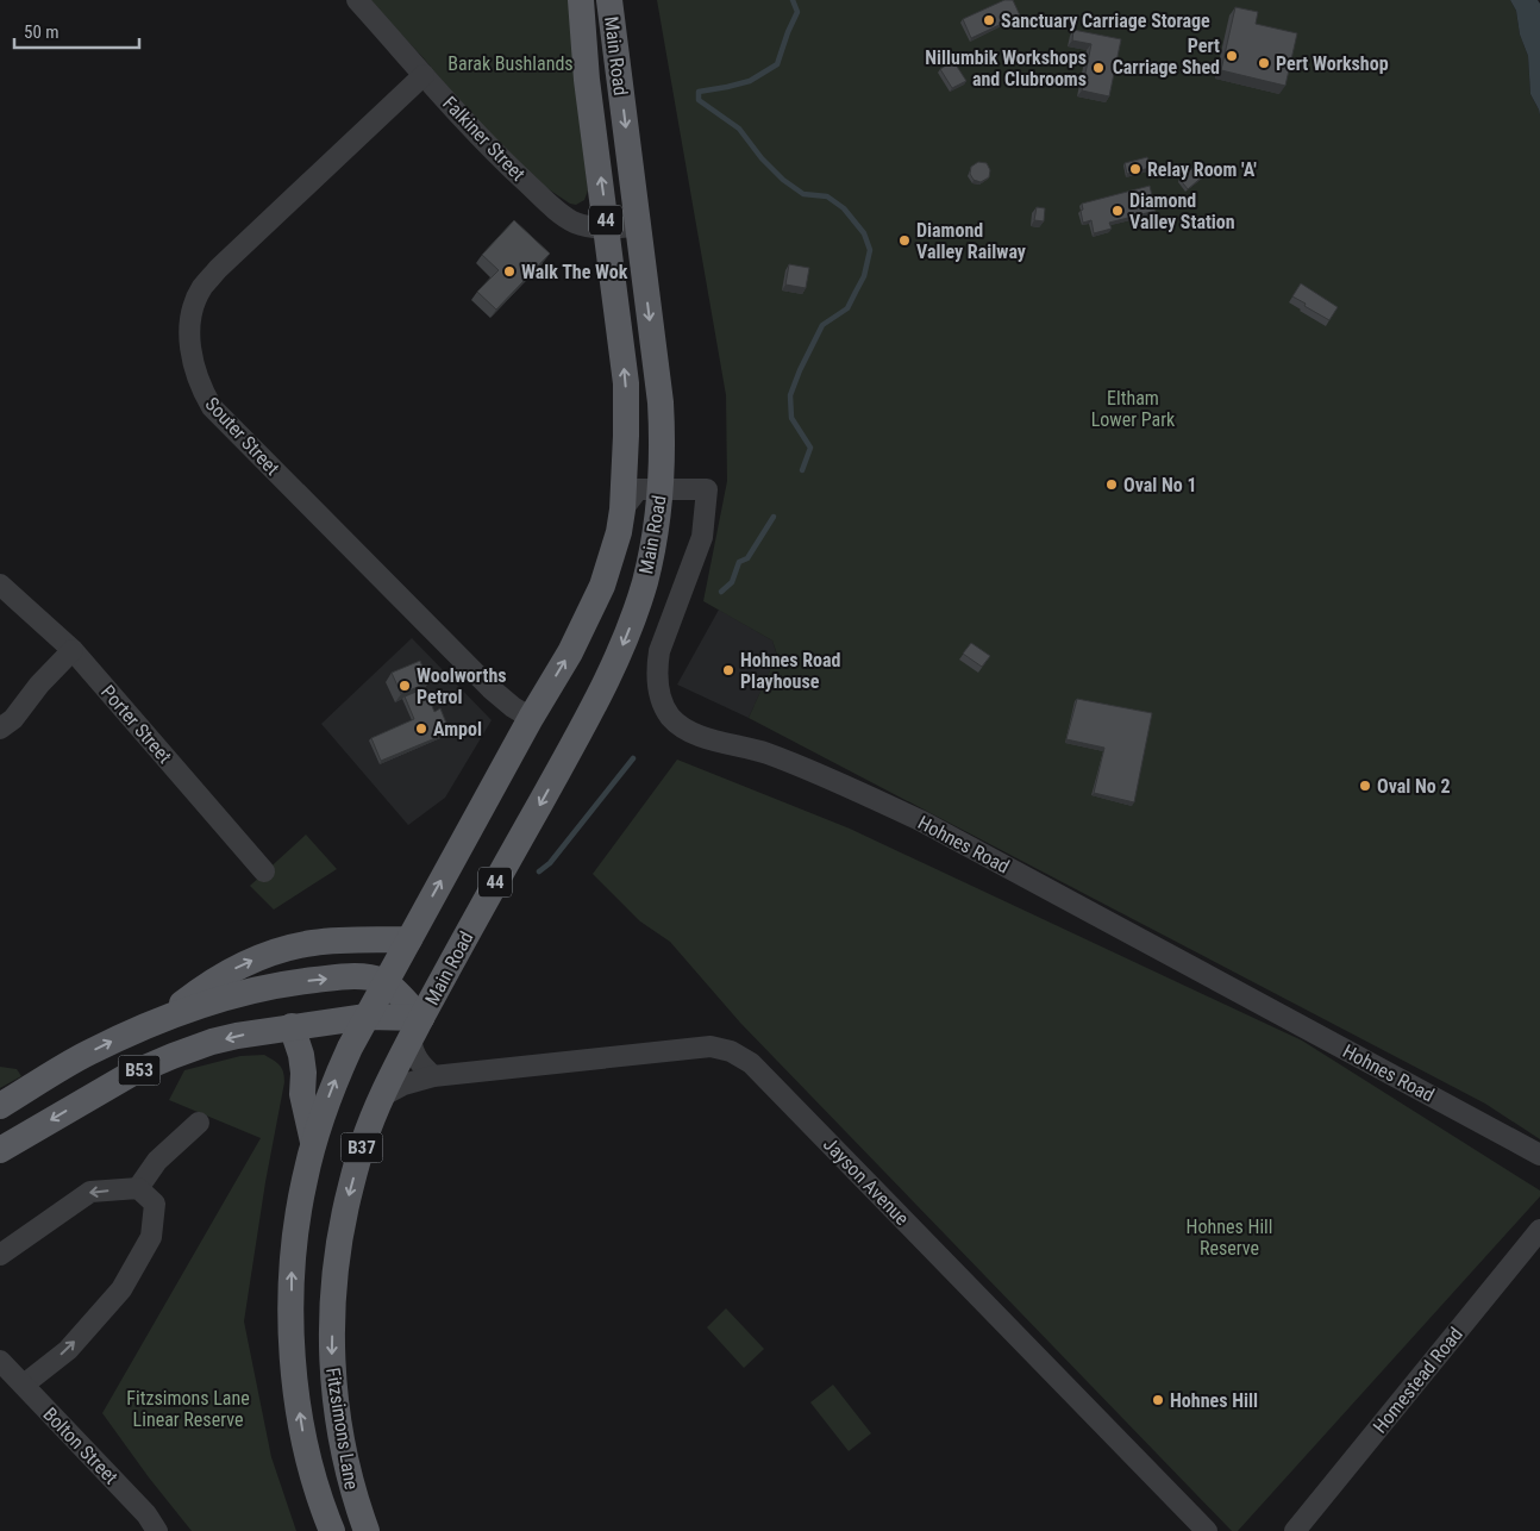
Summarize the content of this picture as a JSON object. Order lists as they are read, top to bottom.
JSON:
{
  "streets": {
    "main road": [
      "Main Road",
      "44",
      "B53",
      "B37",
      "Fitzsimons Lane"
    ],
    "street": [
      "Falkiner Street",
      "Souter Street",
      "Porter Street",
      "Hohnes Road",
      "Jayson Avenue",
      "Homestead Road",
      "Bolton Street"
    ]
  },
  "crossings": [
    ["Main Road", "Falkiner Street"],
    ["Main Road", "Souter Street"],
    ["Main Road", "Hohnes Road"],
    ["Main Road", "B53"],
    ["Main Road", "Fitzsimons Lane"],
    ["Falkiner Street", "Souter Street"],
    ["Jayson Avenue", "Fitzsimons Lane"]
  ],
  "parks": [
    "Barak Bushlands",
    "Eltham Lower Park",
    "Hohnes Hill Reserve",
    "Fitzsimons Lane Linear Reserve"
  ],
  "places": [
    "Sanctuary Carriage Storage",
    "Pert Carriage Shed",
    "Pert Workshop",
    "Nillumbik Workshops and Clubrooms",
    "Relay Room 'A'",
    "Diamond Valley Station",
    "Diamond Valley Railway",
    "Walk The Wok",
    "Oval No 1",
    "Hohnes Road Playhouse",
    "Woolworths Petrol",
    "Ampol",
    "Oval No 2",
    "Hohnes Hill"
  ],
  "scale_bar": "50 m"
}
